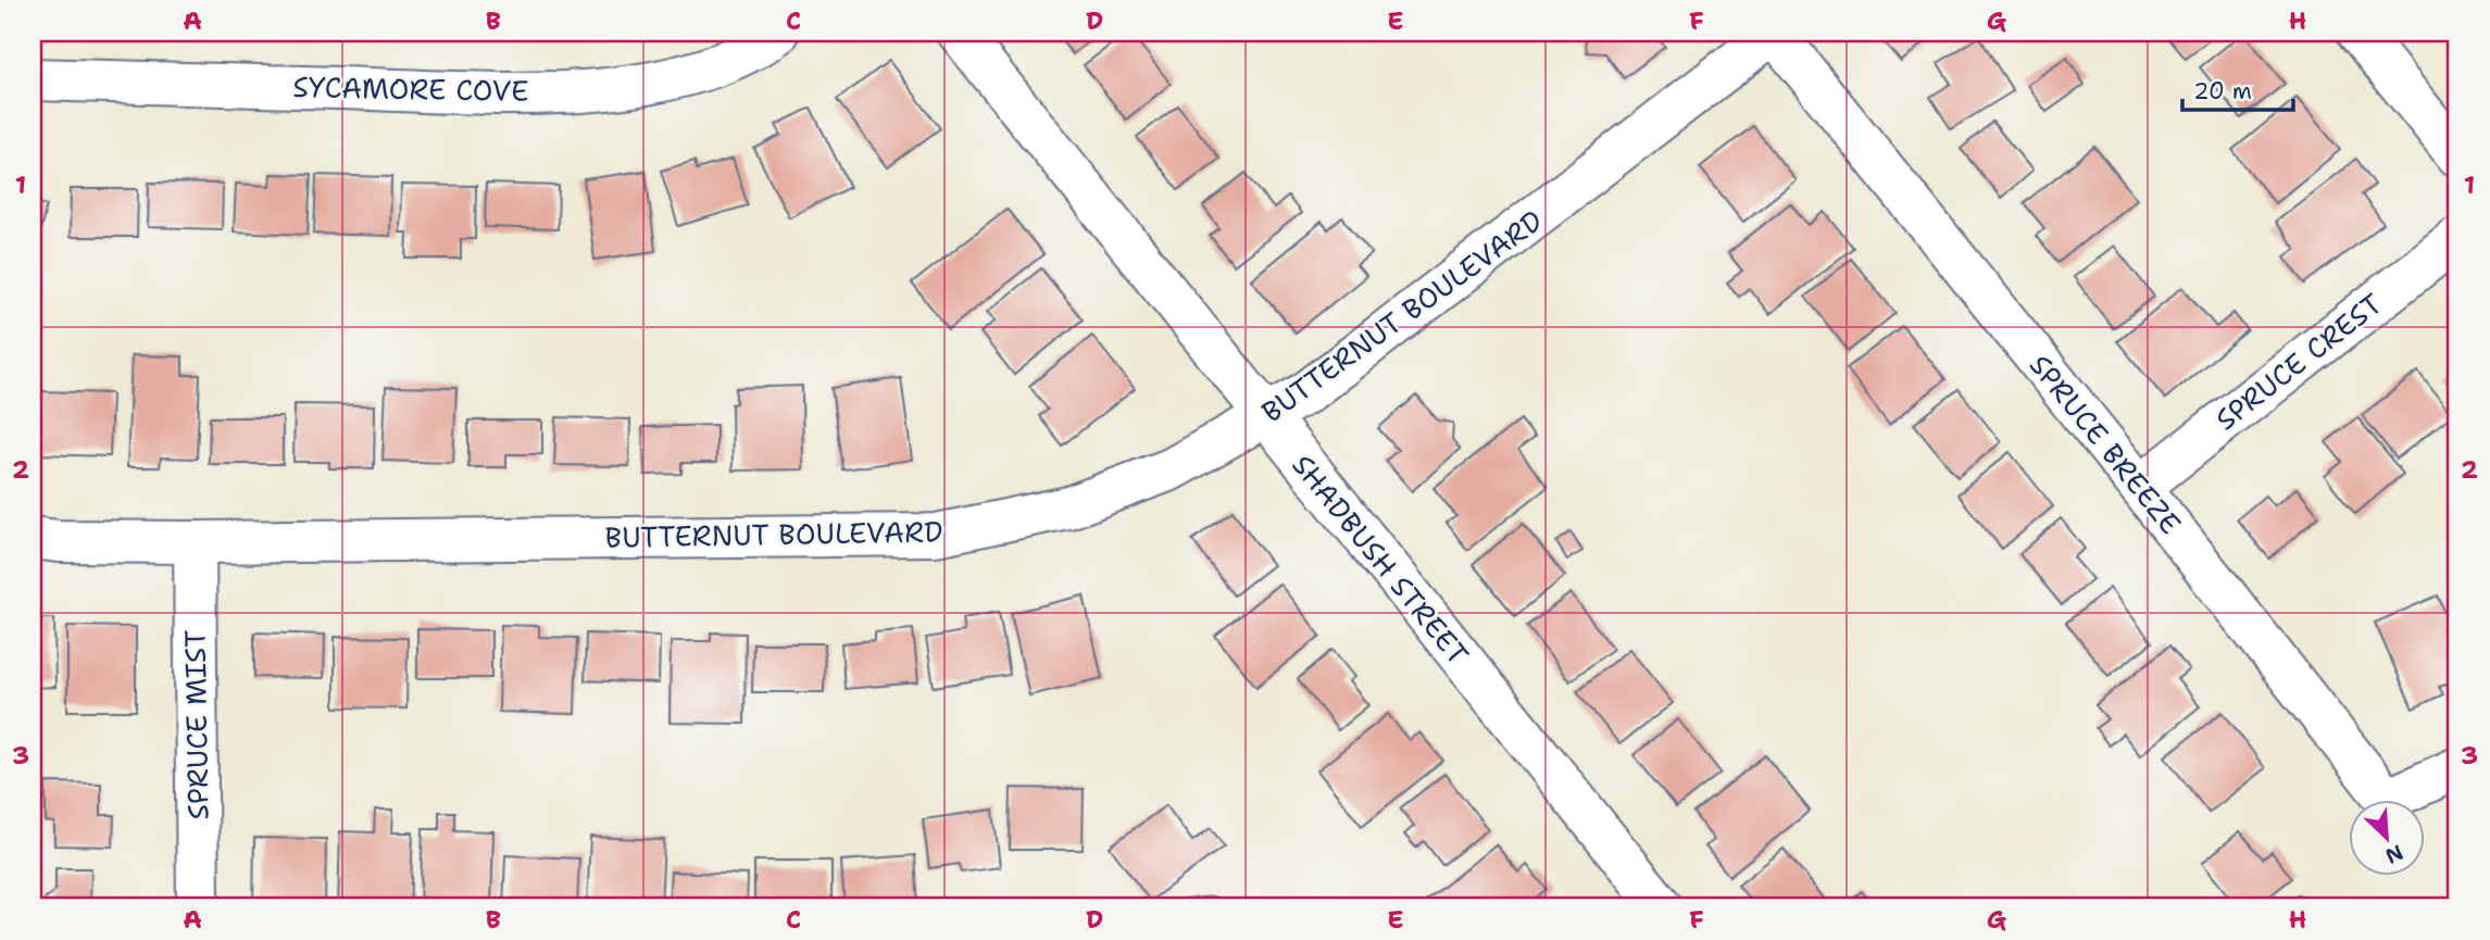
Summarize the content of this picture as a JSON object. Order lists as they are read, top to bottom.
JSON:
{
  "streets": {
    "street": [
      "SYCAMORE COVE",
      "BUTTERNUT BOULEVARD",
      "SPRUCE CREST",
      "SPRUCE BREEZE",
      "SHADBUSH STREET",
      "SPRUCE MIST"
    ]
  },
  "crossings": [
    ["BUTTERNUT BOULEVARD", "SPRUCE BREEZE"],
    ["BUTTERNUT BOULEVARD", "SHADBUSH STREET"],
    ["BUTTERNUT BOULEVARD", "SPRUCE MIST"],
    ["SPRUCE CREST", "SPRUCE BREEZE"]
  ],
  "scale_bar": "20 m",
  "north": "bottom right",
  "grid": {
    "columns": [
      "A",
      "B",
      "C",
      "D",
      "E",
      "F",
      "G",
      "H"
    ],
    "rows": ["1", "2", "3"]
  }
}
